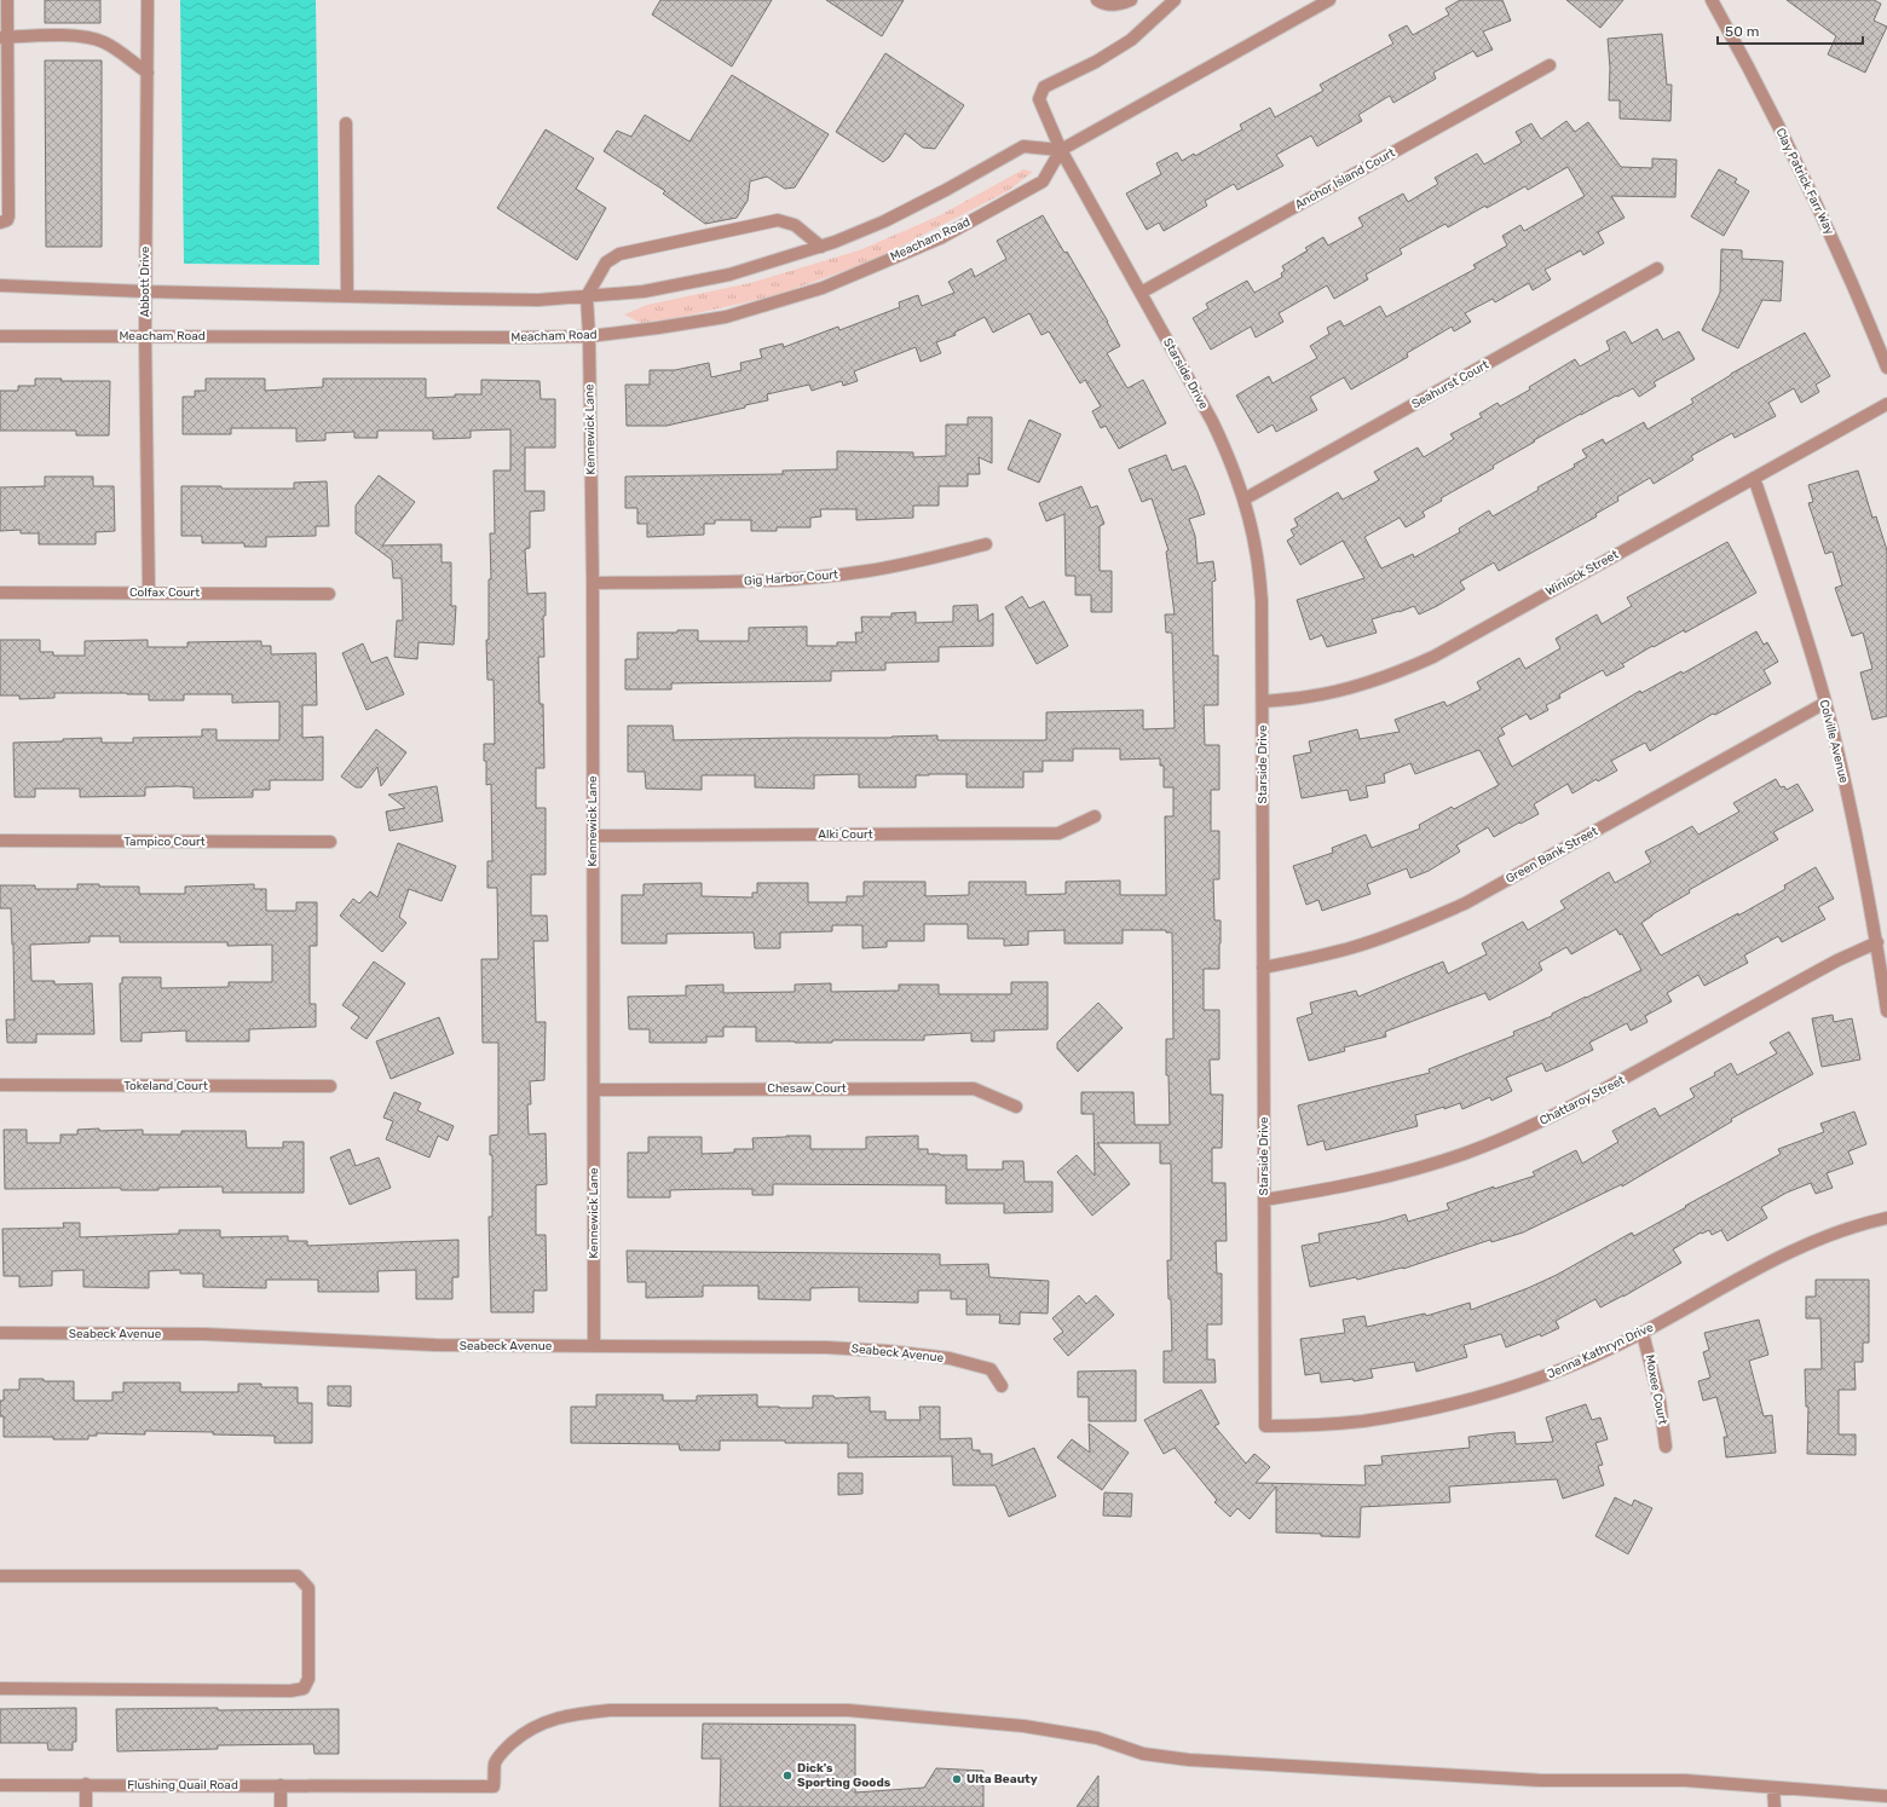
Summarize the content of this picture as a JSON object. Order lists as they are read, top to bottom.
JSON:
{
  "streets": {
    "street": [
      "Anchor Island Court",
      "Clay Patrick Farr Way",
      "Meacham Road",
      "Abbott Drive",
      "Starside Drive",
      "Seahurst Court",
      "Kennewick Lane",
      "Winlock Street",
      "Gig Harbor Court",
      "Colfax Court",
      "Colville Avenue",
      "Alki Court",
      "Tampico Court",
      "Green Bank Street",
      "Tokeland Court",
      "Chesaw Court",
      "Chattaroy Street",
      "Seabeck Avenue",
      "Jenna Kathryn Drive",
      "Moxee Court",
      "Flushing Quail Road"
    ]
  },
  "crossings": [
    ["Anchor Island Court", "Starside Drive"],
    ["Meacham Road", "Abbott Drive"],
    ["Meacham Road", "Starside Drive"],
    ["Meacham Road", "Kennewick Lane"],
    ["Abbott Drive", "Colfax Court"],
    ["Starside Drive", "Seahurst Court"],
    ["Starside Drive", "Winlock Street"],
    ["Starside Drive", "Green Bank Street"],
    ["Starside Drive", "Chattaroy Street"],
    ["Starside Drive", "Jenna Kathryn Drive"],
    ["Kennewick Lane", "Gig Harbor Court"],
    ["Kennewick Lane", "Alki Court"],
    ["Kennewick Lane", "Chesaw Court"],
    ["Kennewick Lane", "Seabeck Avenue"],
    ["Winlock Street", "Colville Avenue"],
    ["Colville Avenue", "Green Bank Street"],
    ["Colville Avenue", "Chattaroy Street"],
    ["Jenna Kathryn Drive", "Moxee Court"]
  ],
  "places": ["Dick's Sporting Goods", "Ulta Beauty"],
  "scale_bar": "50 m"
}
